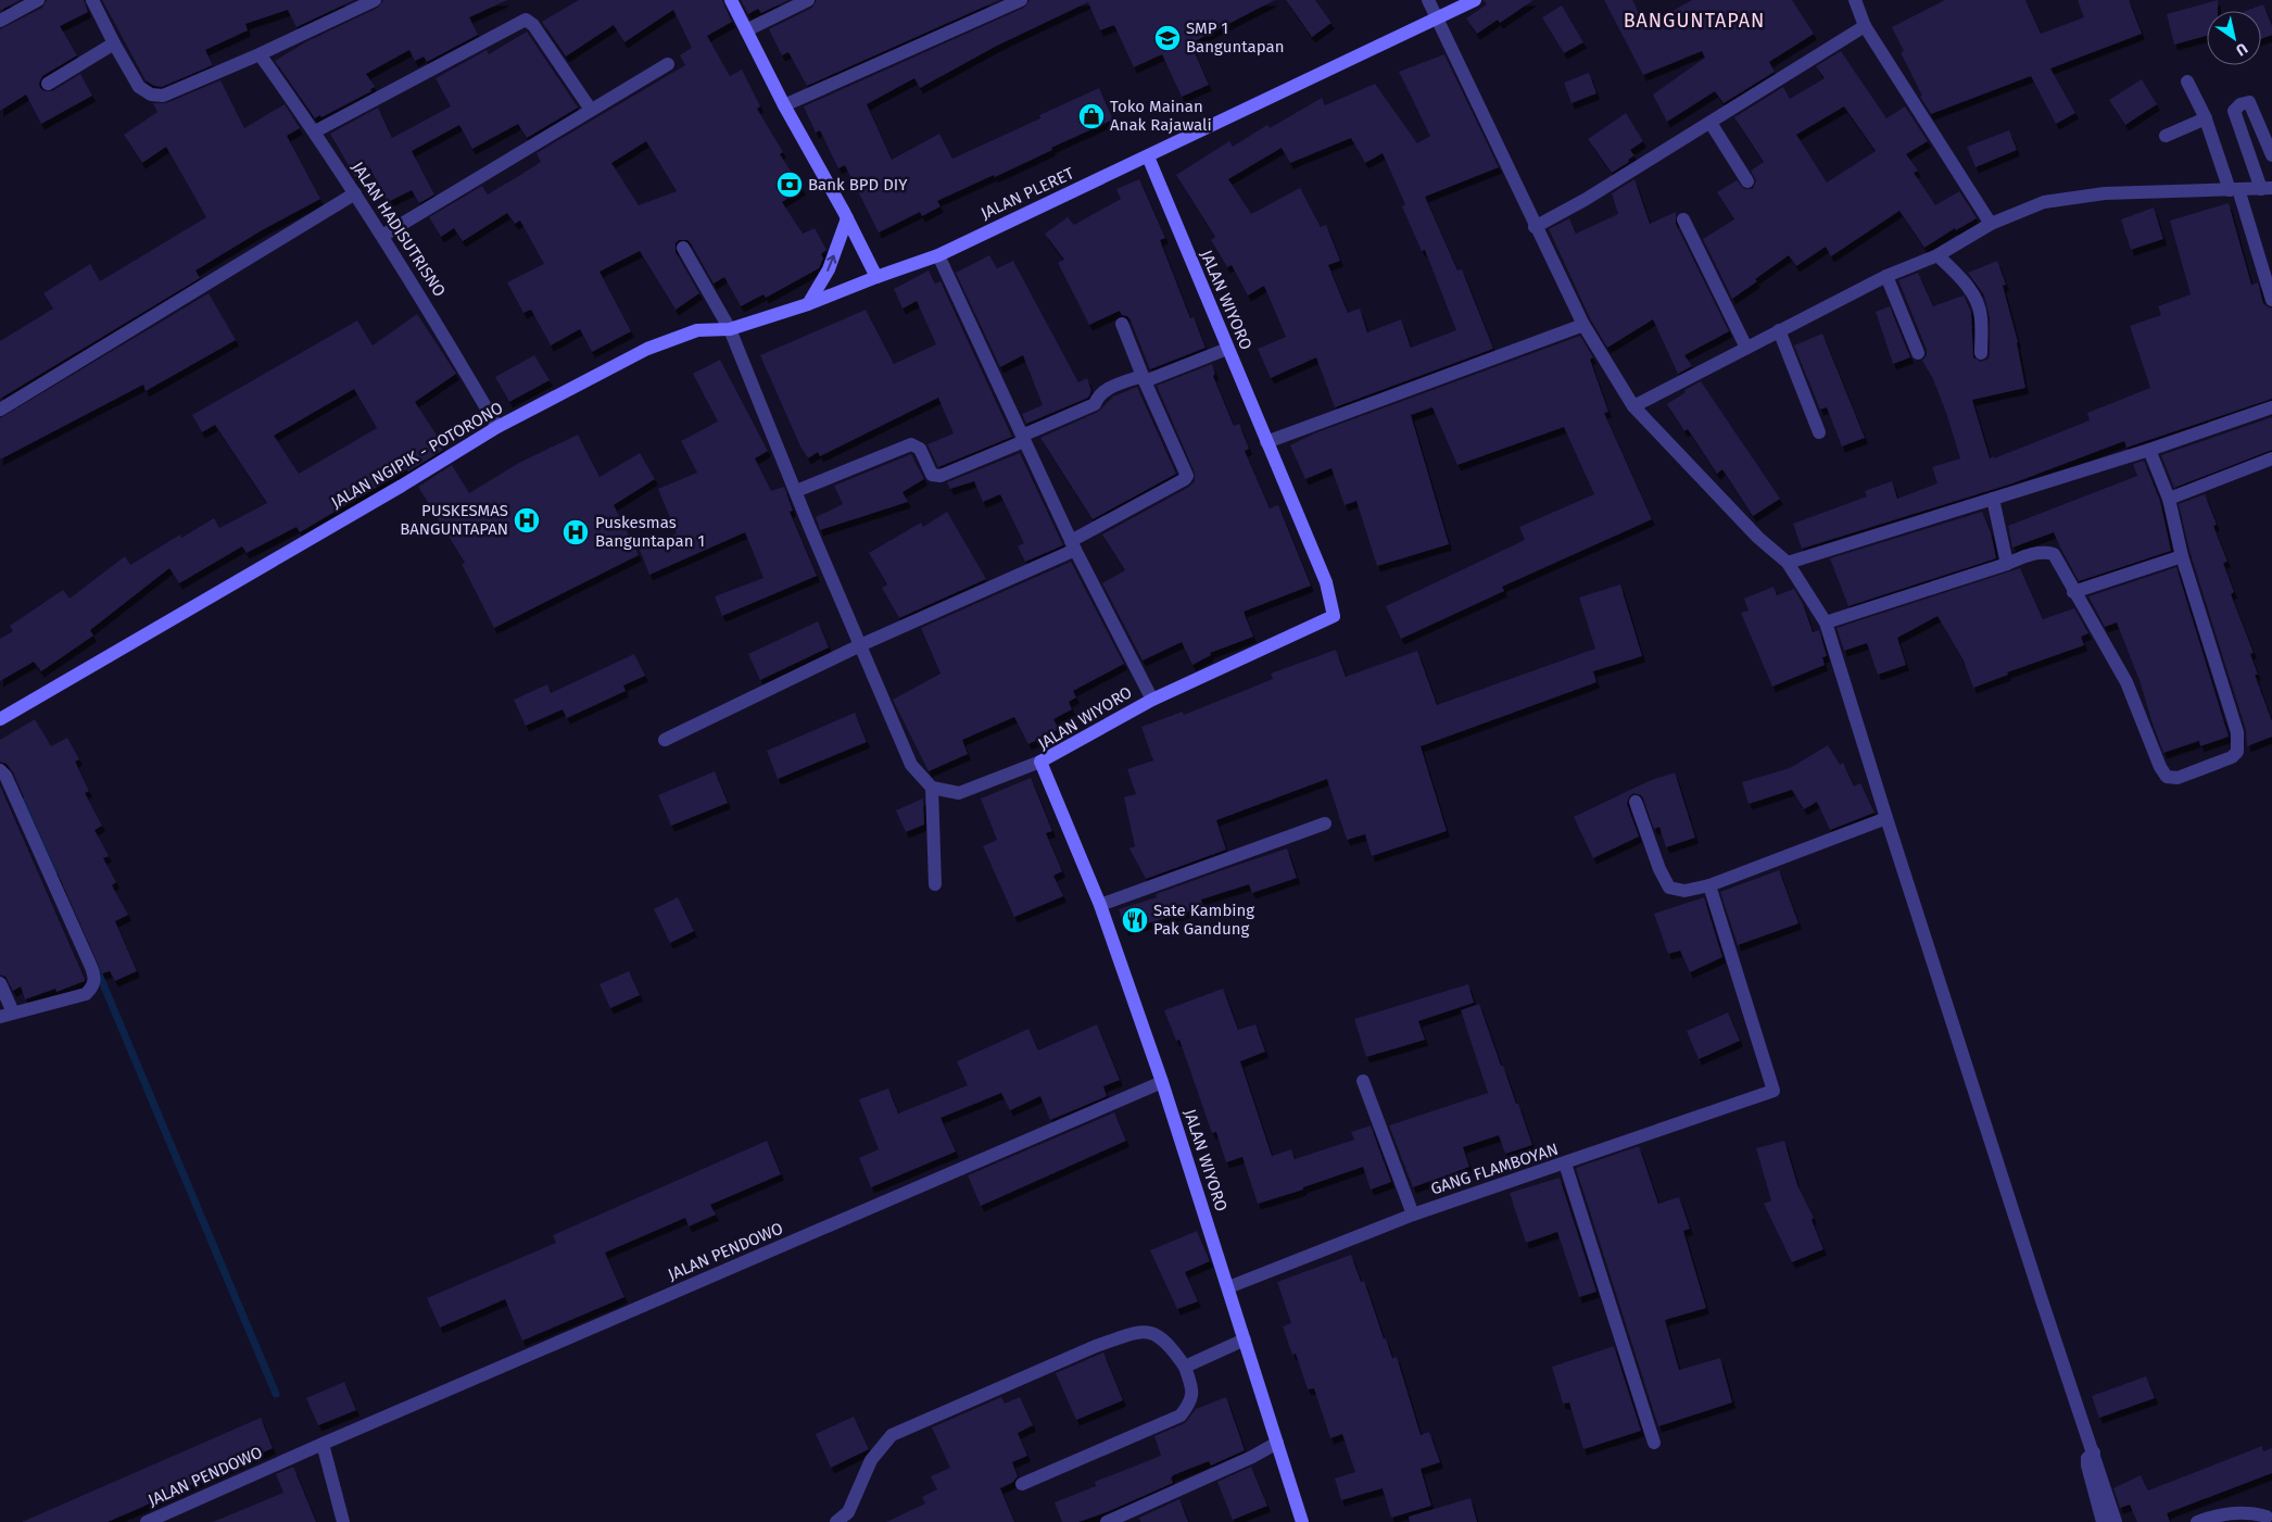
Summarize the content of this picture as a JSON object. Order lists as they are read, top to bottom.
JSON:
{
  "streets": {
    "street": [
      "JALAN PLERET",
      "JALAN HADISUTRISNO",
      "JALAN WIYORO",
      "JALAN NGIPIK - POTORONO",
      "GANG FLAMBOYAN",
      "JALAN PENDOWO"
    ]
  },
  "crossings": [
    ["JALAN PLERET", "JALAN WIYORO"],
    ["JALAN PLERET", "JALAN NGIPIK - POTORONO"],
    ["JALAN HADISUTRISNO", "JALAN NGIPIK - POTORONO"],
    ["JALAN WIYORO", "GANG FLAMBOYAN"],
    ["JALAN WIYORO", "JALAN PENDOWO"]
  ],
  "districts": ["BANGUNTAPAN"],
  "places": {
    "school or university": ["SMP 1 Banguntapan"],
    "shop": ["Toko Mainan Anak Rajawali"],
    "bank": ["Bank BPD DIY"],
    "hospital": ["PUSKESMAS BANGUNTAPAN", "Puskesmas Banguntapan 1"],
    "restaurant": ["Sate Kambing Pak Gandung"]
  },
  "north": "bottom right"
}
